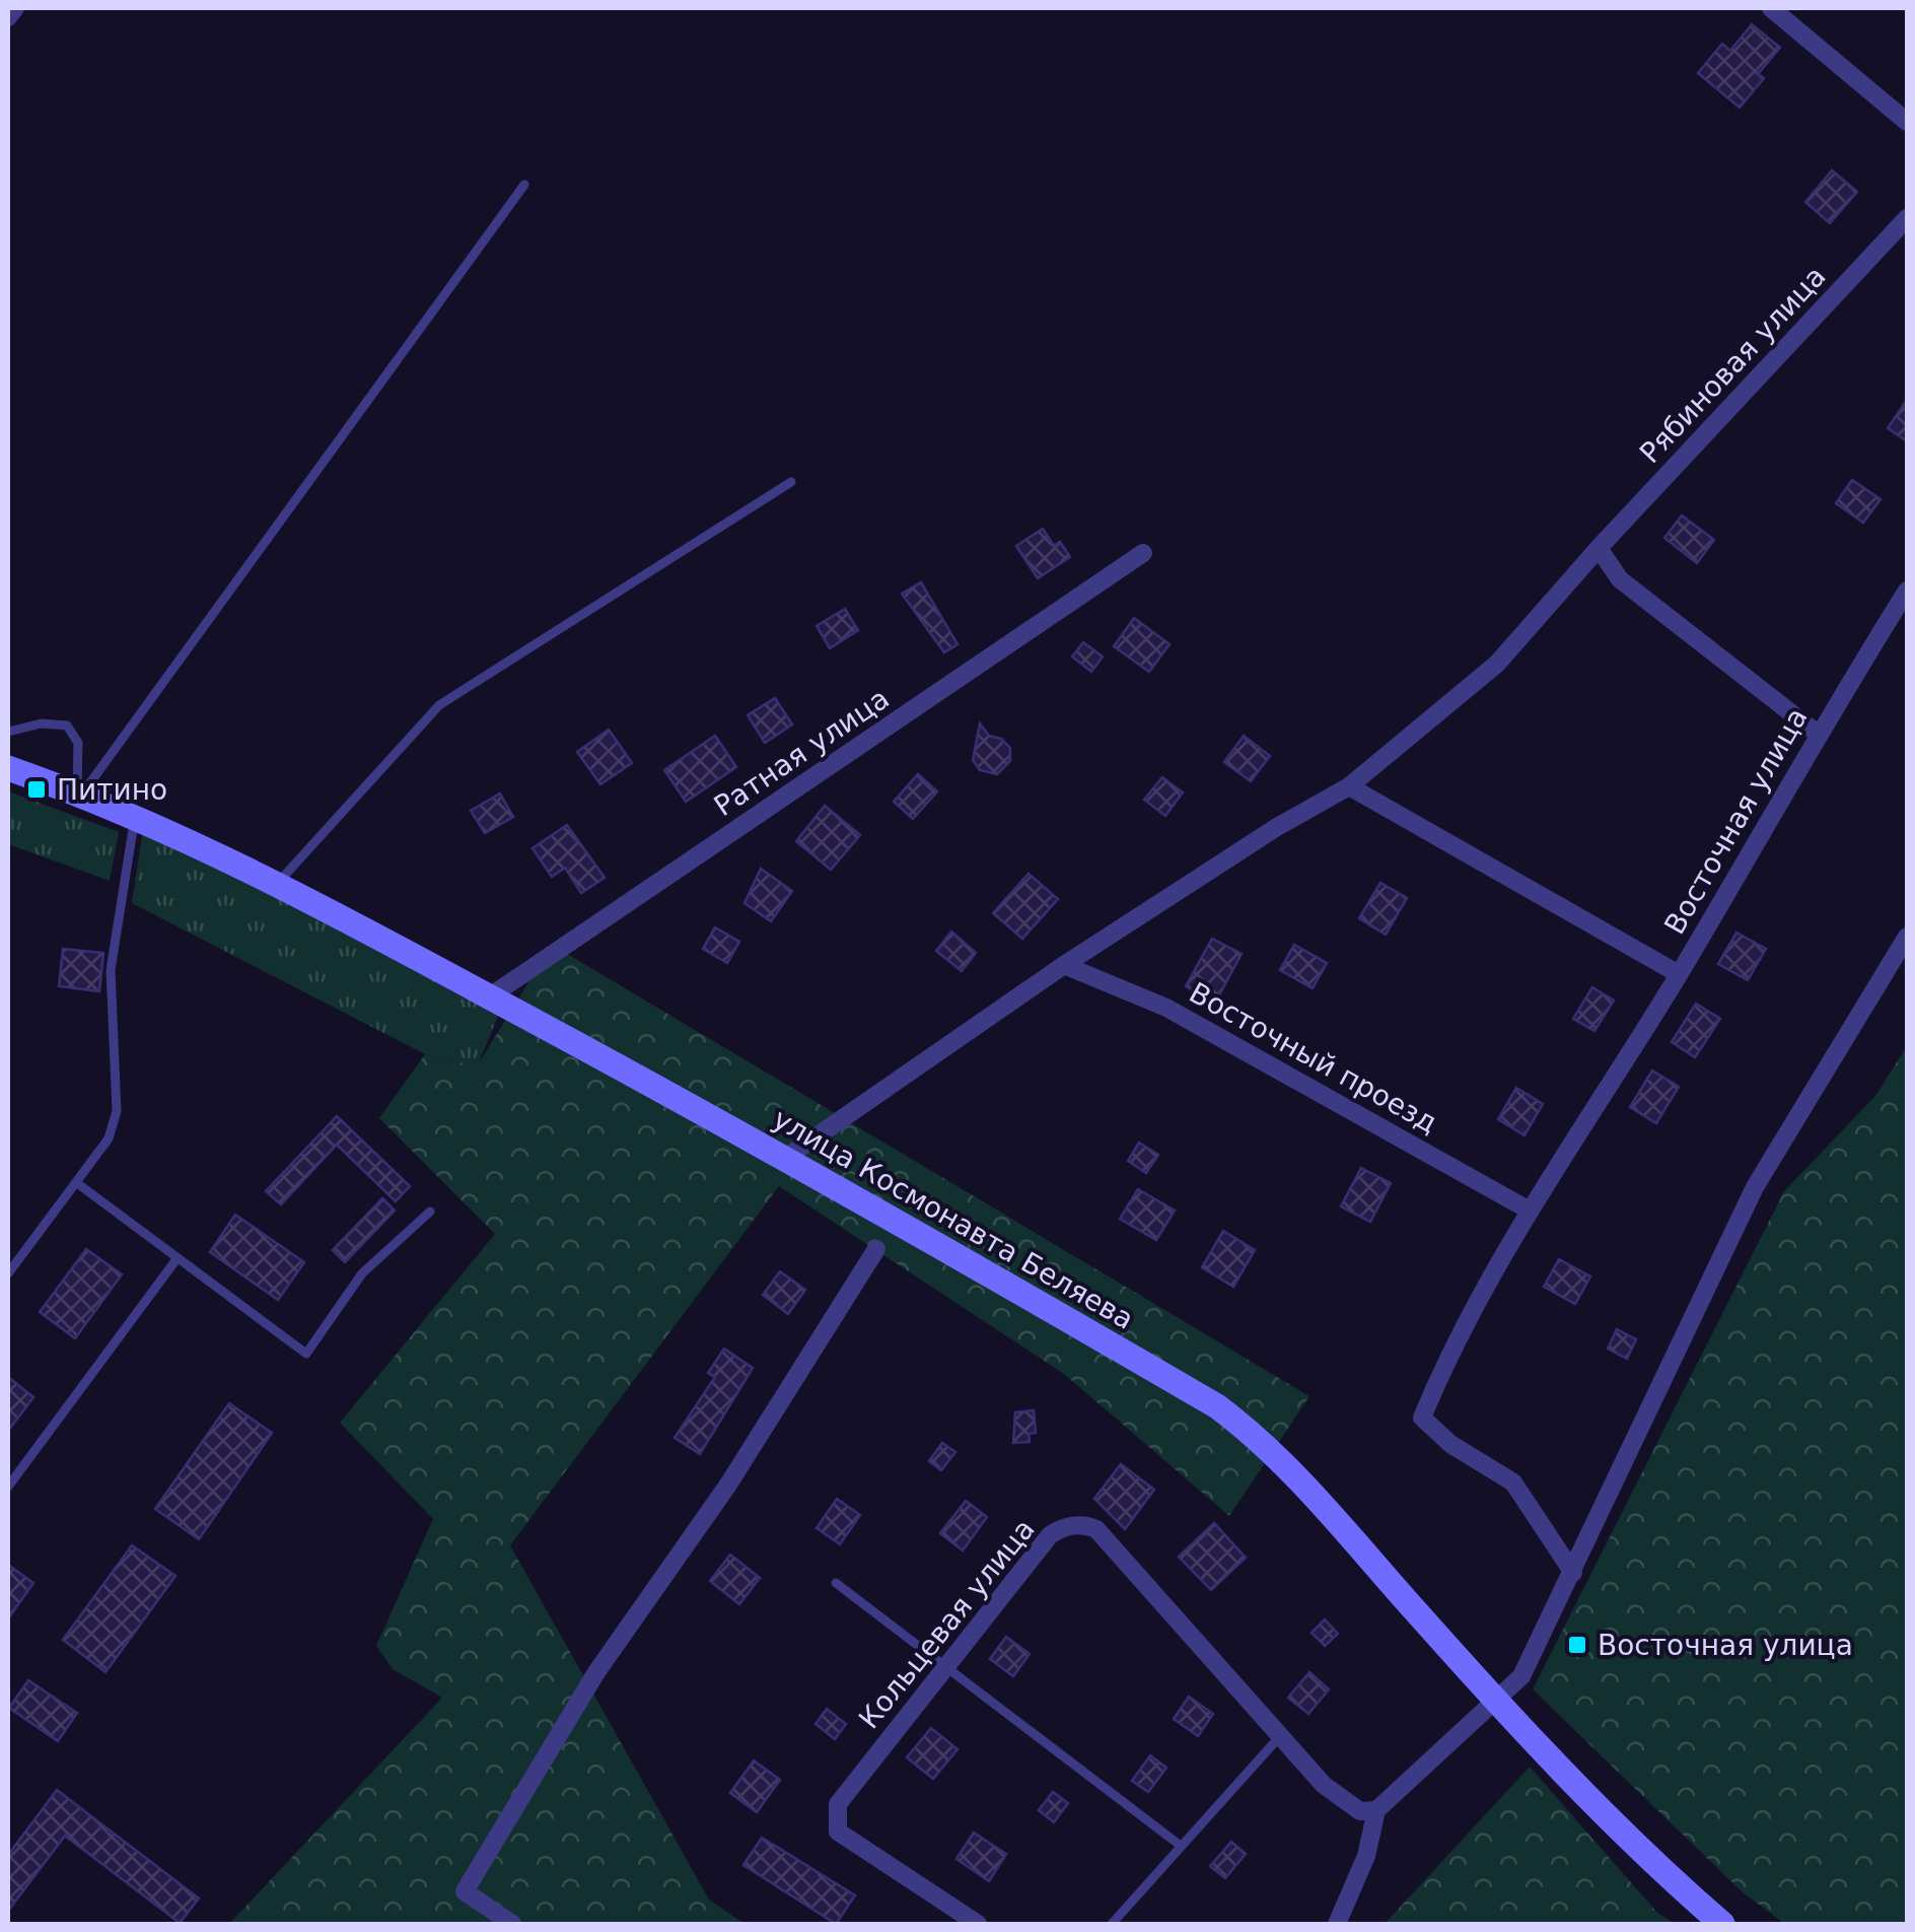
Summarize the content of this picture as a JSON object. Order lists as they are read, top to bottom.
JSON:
{
  "streets": {
    "street": [
      "Рябиновая улица",
      "Ратная улица",
      "Восточная улица",
      "Восточный проезд",
      "улица Космонавта Беляева",
      "Кольцевая улица"
    ]
  },
  "crossings": [
    ["Рябиновая улица", "Восточный проезд"],
    ["Рябиновая улица", "улица Космонавта Беляева"],
    ["Ратная улица", "улица Космонавта Беляева"],
    ["Восточная улица", "Восточный проезд"]
  ],
  "places": {
    "transit": ["Питино", "Восточная улица"]
  }
}
